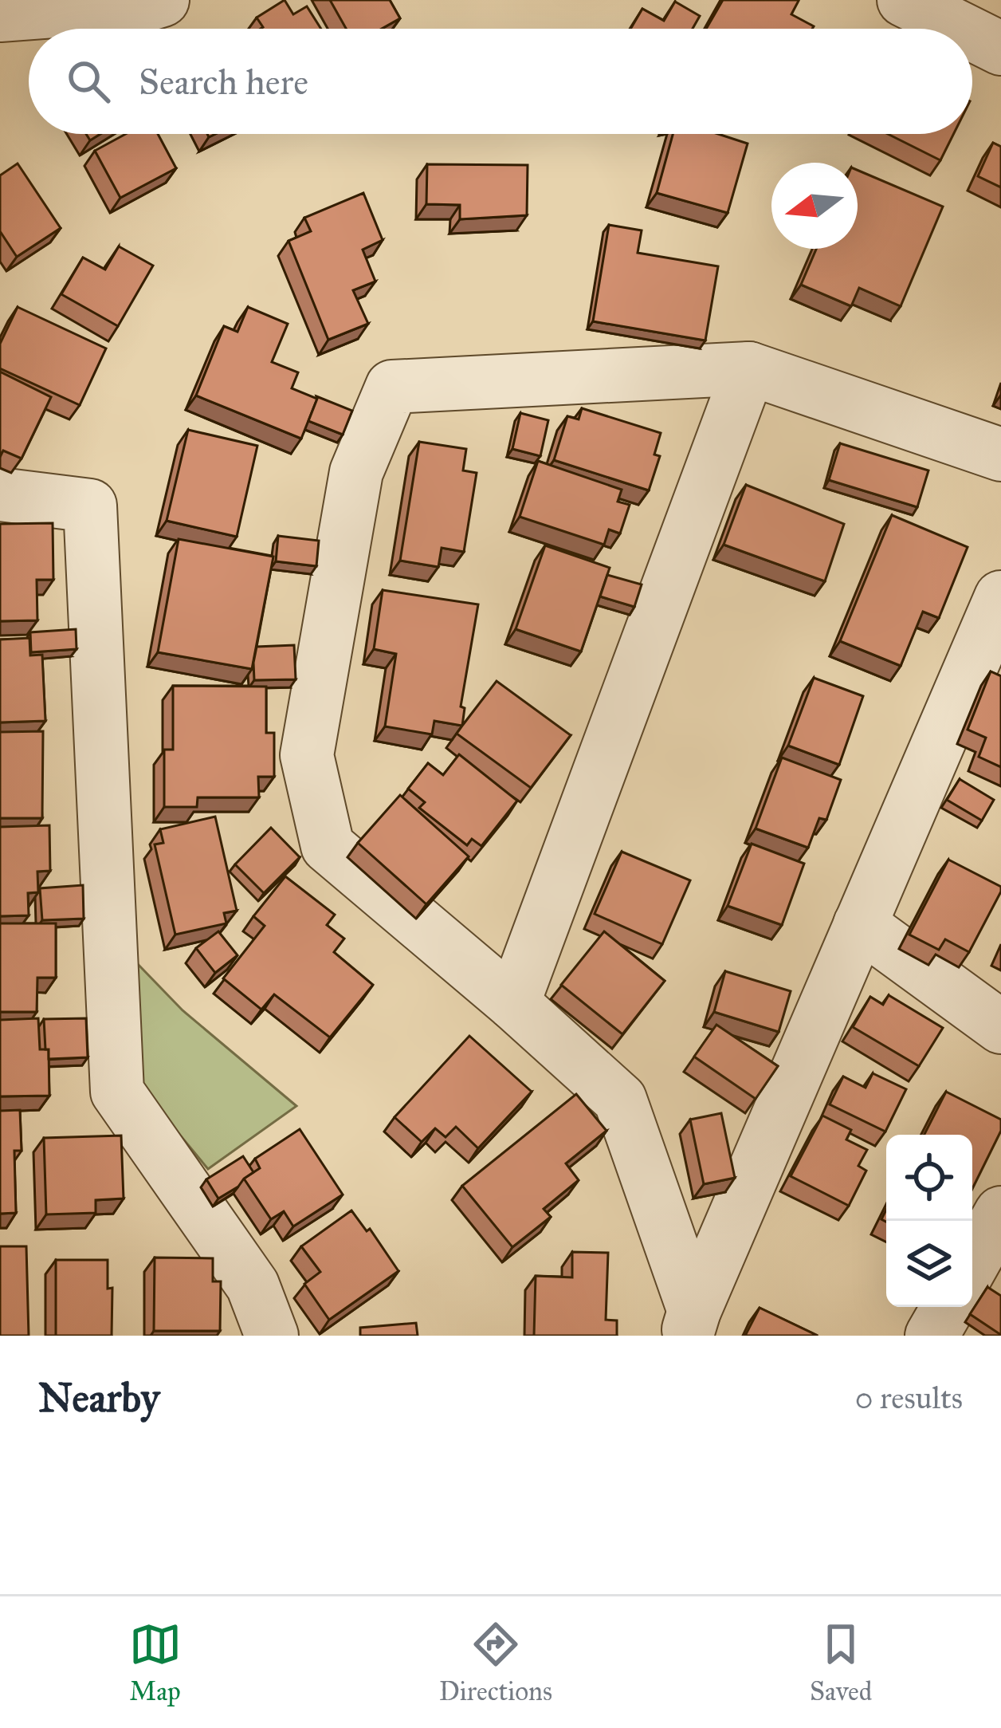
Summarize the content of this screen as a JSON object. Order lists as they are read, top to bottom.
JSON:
{
  "north": "left",
  "page": {
    "search": "Search here",
    "heading": ["Nearby", "0 results"],
    "nav": ["Map", "Directions", "Saved"]
  }
}
